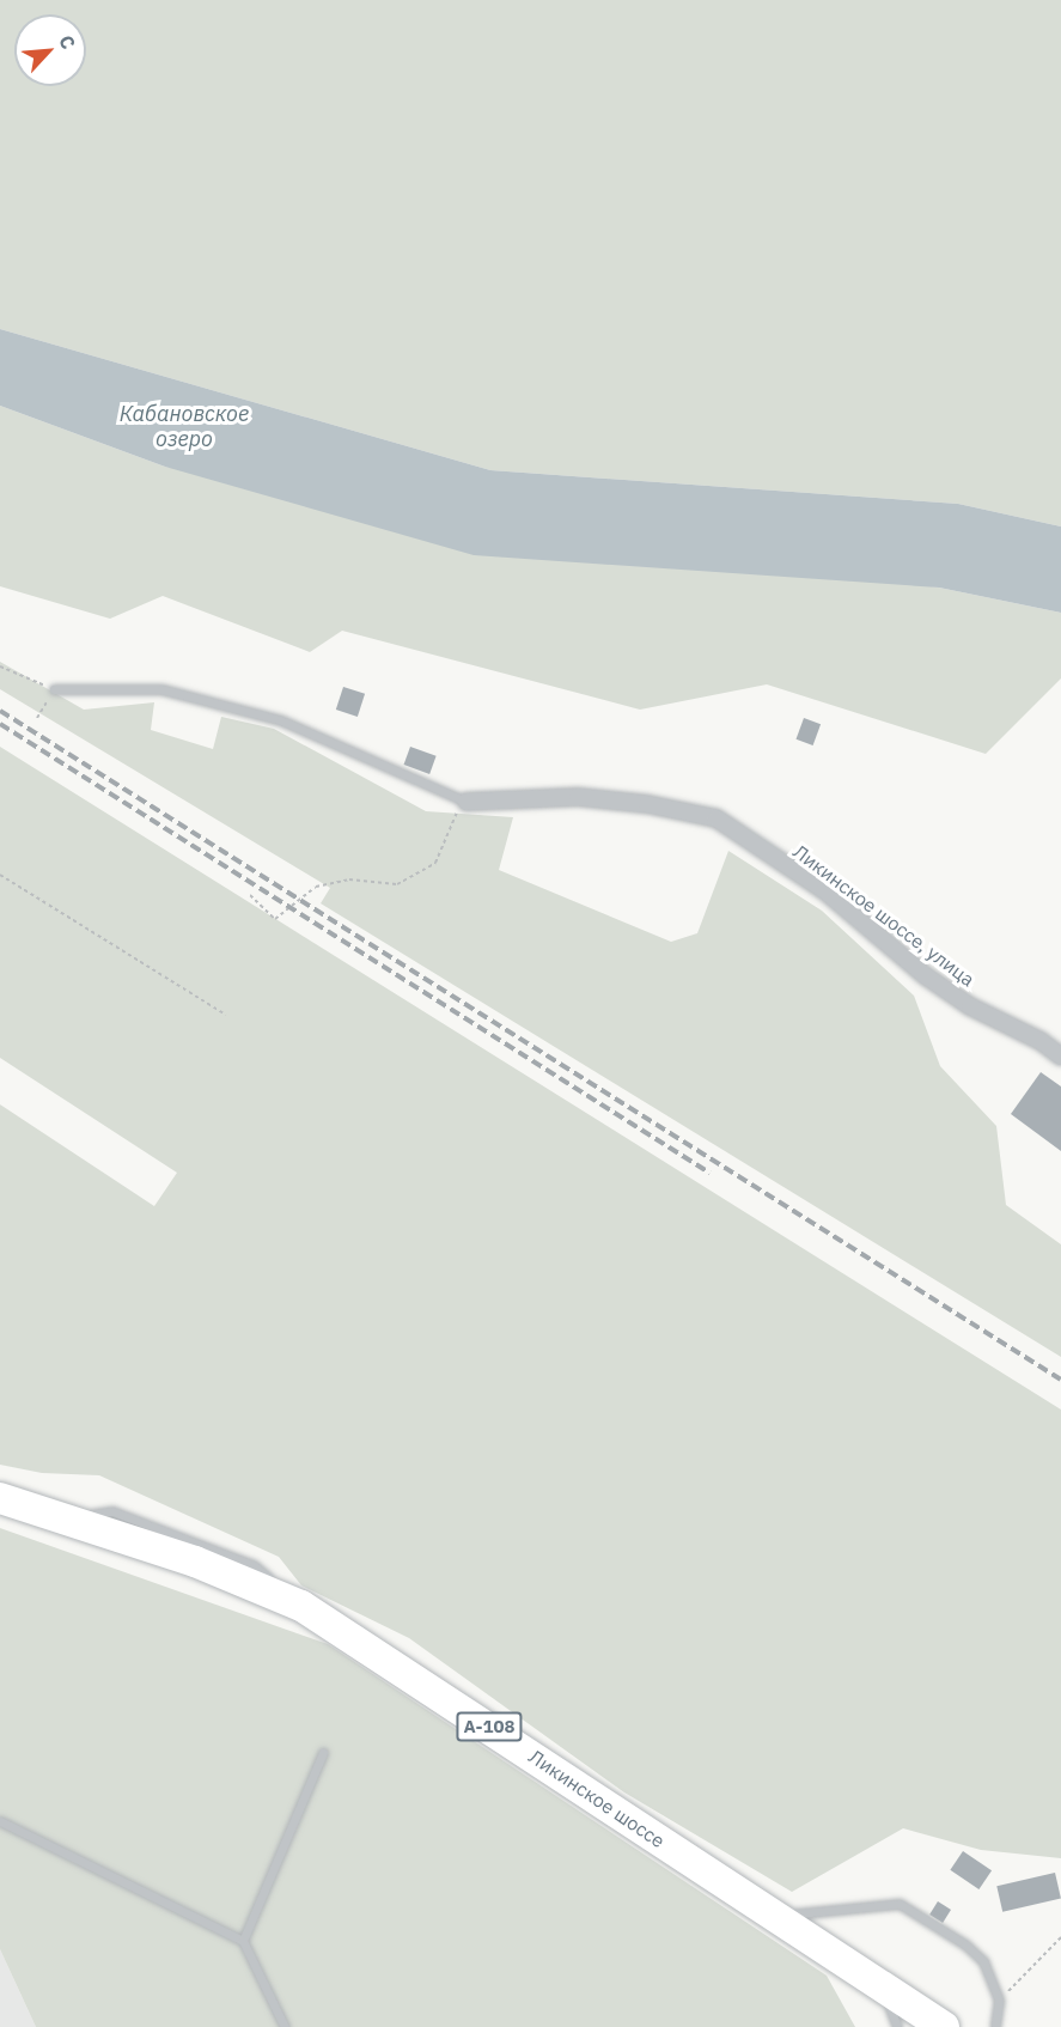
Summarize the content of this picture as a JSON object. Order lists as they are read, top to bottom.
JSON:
{
  "streets": {
    "highway": ["А-108", "Ликинское шоссе"],
    "street": ["Ликинское шоссе, улица"]
  },
  "water": ["Кабановское озеро"],
  "north": "top right"
}
